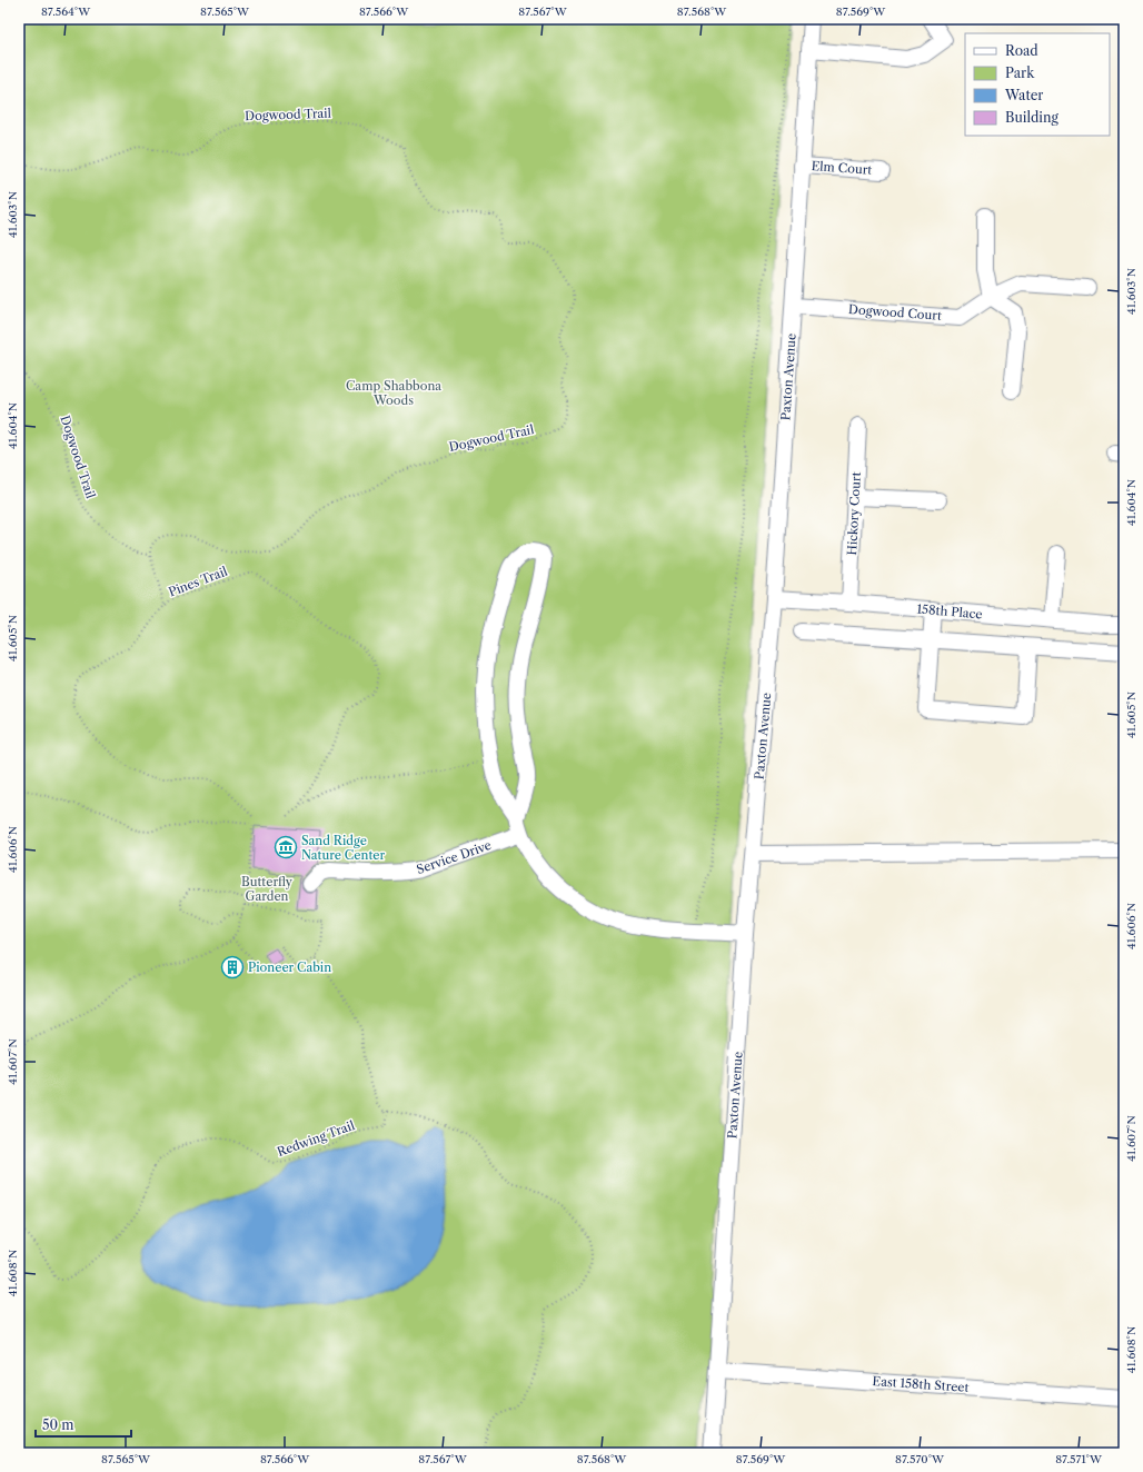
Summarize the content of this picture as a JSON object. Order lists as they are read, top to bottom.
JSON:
{
  "streets": {
    "street": [
      "Elm Court",
      "Dogwood Court",
      "Paxton Avenue",
      "Hickory Court",
      "158th Place",
      "Service Drive",
      "East 158th Street"
    ],
    "path": ["Dogwood Trail", "Pines Trail", "Redwing Trail"]
  },
  "crossings": [
    ["Elm Court", "Paxton Avenue"],
    ["Dogwood Court", "Paxton Avenue"],
    ["Paxton Avenue", "158th Place"],
    ["Paxton Avenue", "East 158th Street"],
    ["Hickory Court", "158th Place"]
  ],
  "parks": ["Camp Shabbona Woods", "Butterfly Garden"],
  "places": {
    "museum": ["Sand Ridge Nature Center"],
    "building": ["Pioneer Cabin"]
  },
  "legend": [
    "Road",
    "Park",
    "Water",
    "Building"
  ],
  "scale_bar": "50 m",
  "coordinates": [
    "87.564°W",
    "87.565°W",
    "87.566°W",
    "87.567°W",
    "87.568°W",
    "87.569°W",
    "41.603°N",
    "41.604°N",
    "41.605°N",
    "41.606°N",
    "41.607°N",
    "41.608°N",
    "87.570°W",
    "87.571°W"
  ]
}
